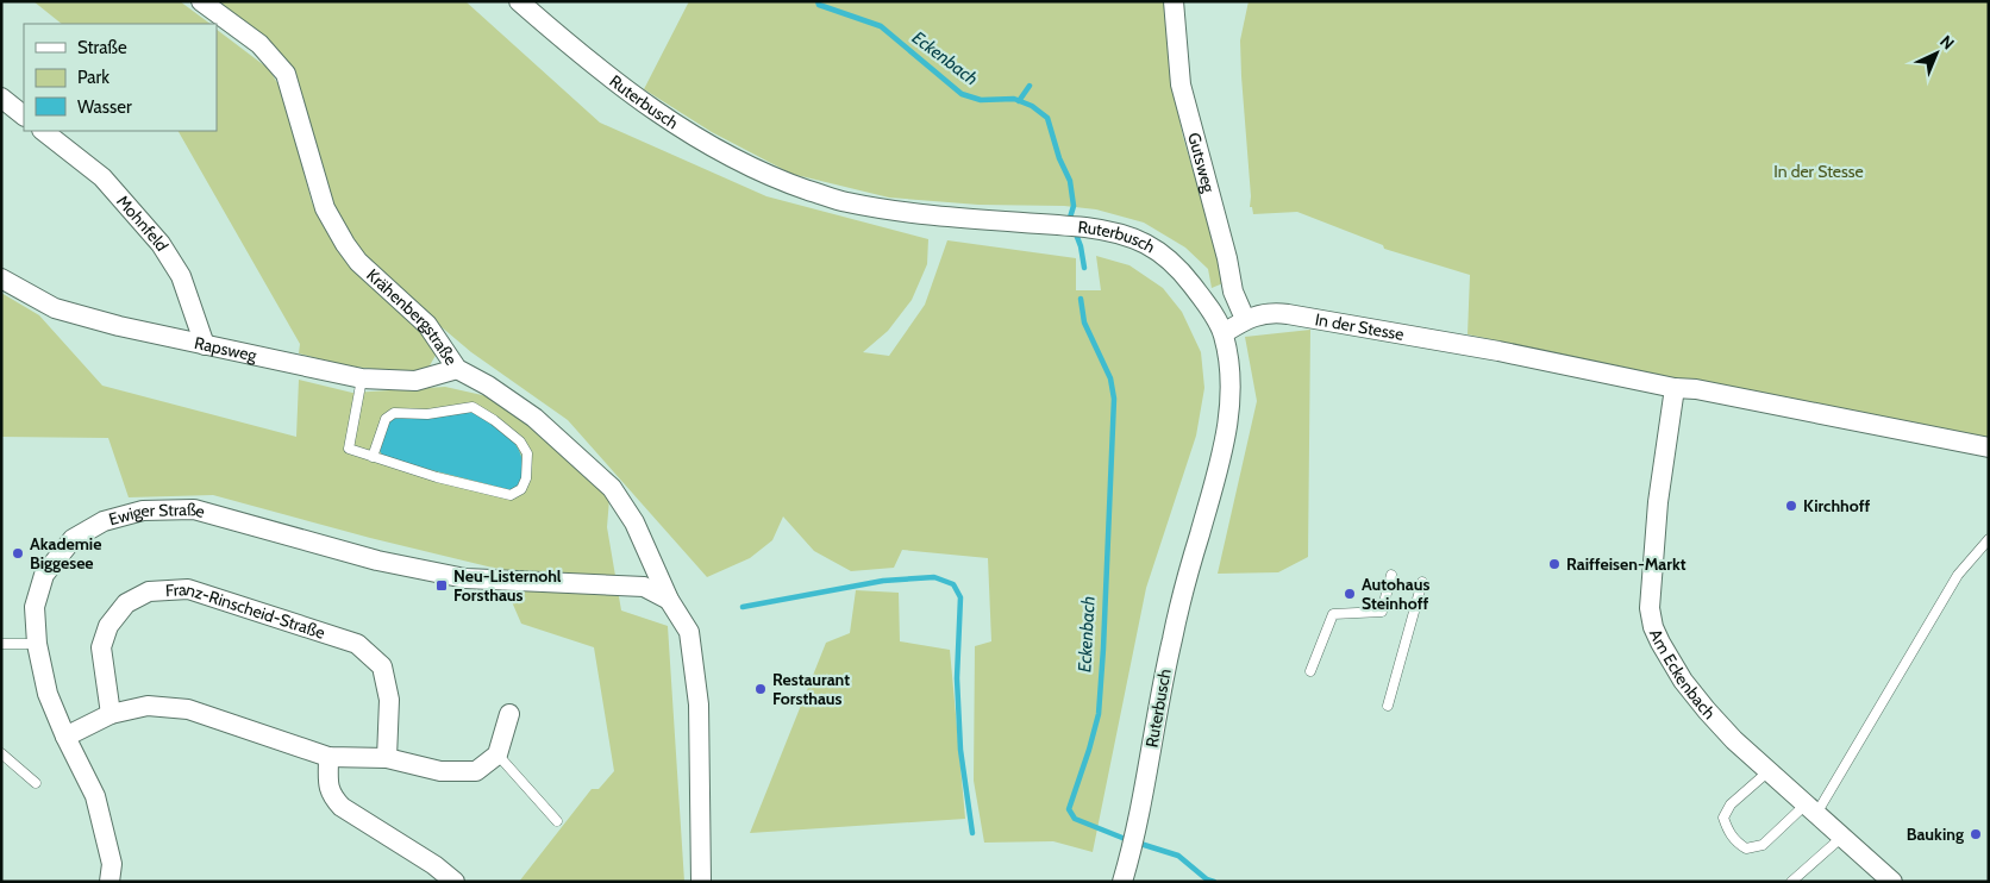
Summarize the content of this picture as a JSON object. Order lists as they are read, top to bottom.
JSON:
{
  "streets": {
    "street": [
      "Ruterbusch",
      "Gutsweg",
      "Mohnfeld",
      "Krähenbergstraße",
      "In der Stesse",
      "Rapsweg",
      "Ewiger Straße",
      "Franz-Rinscheid-Straße",
      "Am Eckenbach"
    ]
  },
  "crossings": [
    ["Ruterbusch", "In der Stesse"],
    ["Gutsweg", "In der Stesse"],
    ["Mohnfeld", "Rapsweg"],
    ["Krähenbergstraße", "Rapsweg"],
    ["Krähenbergstraße", "Ewiger Straße"],
    ["In der Stesse", "Am Eckenbach"]
  ],
  "water": ["Eckenbach"],
  "parks": ["In der Stesse"],
  "places": {
    "other": [
      "Kirchhoff",
      "Akademie Biggesee",
      "Raiffeisen-Markt",
      "Autohaus Steinhoff",
      "Restaurant Forsthaus",
      "Bauking"
    ],
    "transit": ["Neu-Listernohl Forsthaus"]
  },
  "legend": ["Straße", "Park", "Wasser"],
  "north": "top right"
}
